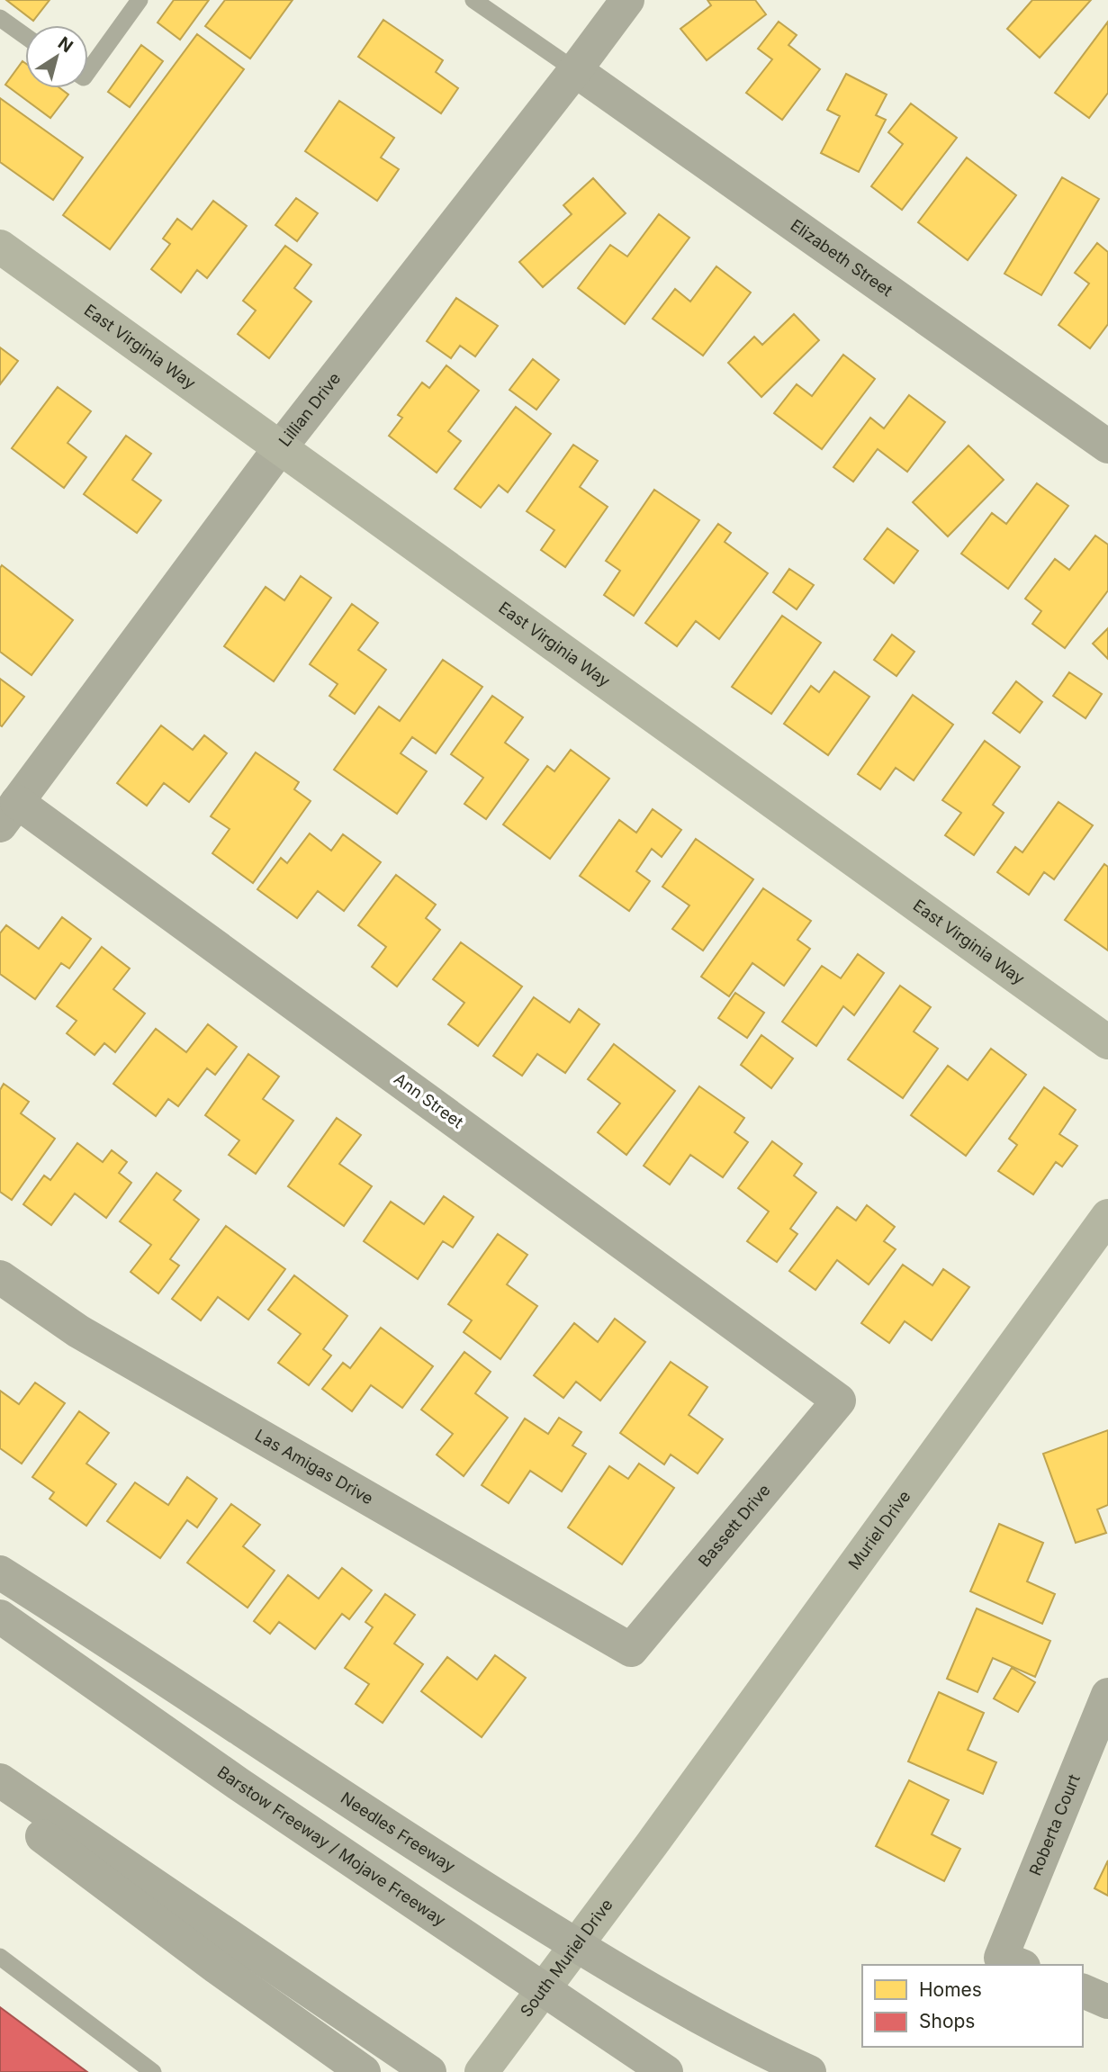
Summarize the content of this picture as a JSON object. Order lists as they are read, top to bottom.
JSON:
{
  "streets": {
    "main road": [
      "Elizabeth Street",
      "Lillian Drive",
      "Ann Street",
      "Las Amigas Drive",
      "Bassett Drive",
      "Roberta Court",
      "Needles Freeway",
      "Barstow Freeway / Mojave Freeway"
    ],
    "street": ["East Virginia Way", "Muriel Drive", "South Muriel Drive"]
  },
  "crossings": [
    ["Elizabeth Street", "Lillian Drive"],
    ["East Virginia Way", "Lillian Drive"],
    ["Lillian Drive", "Ann Street"],
    ["Ann Street", "Bassett Drive"],
    ["Las Amigas Drive", "Bassett Drive"],
    ["Muriel Drive", "South Muriel Drive"]
  ],
  "legend": ["Homes", "Shops"],
  "north": "top right"
}
